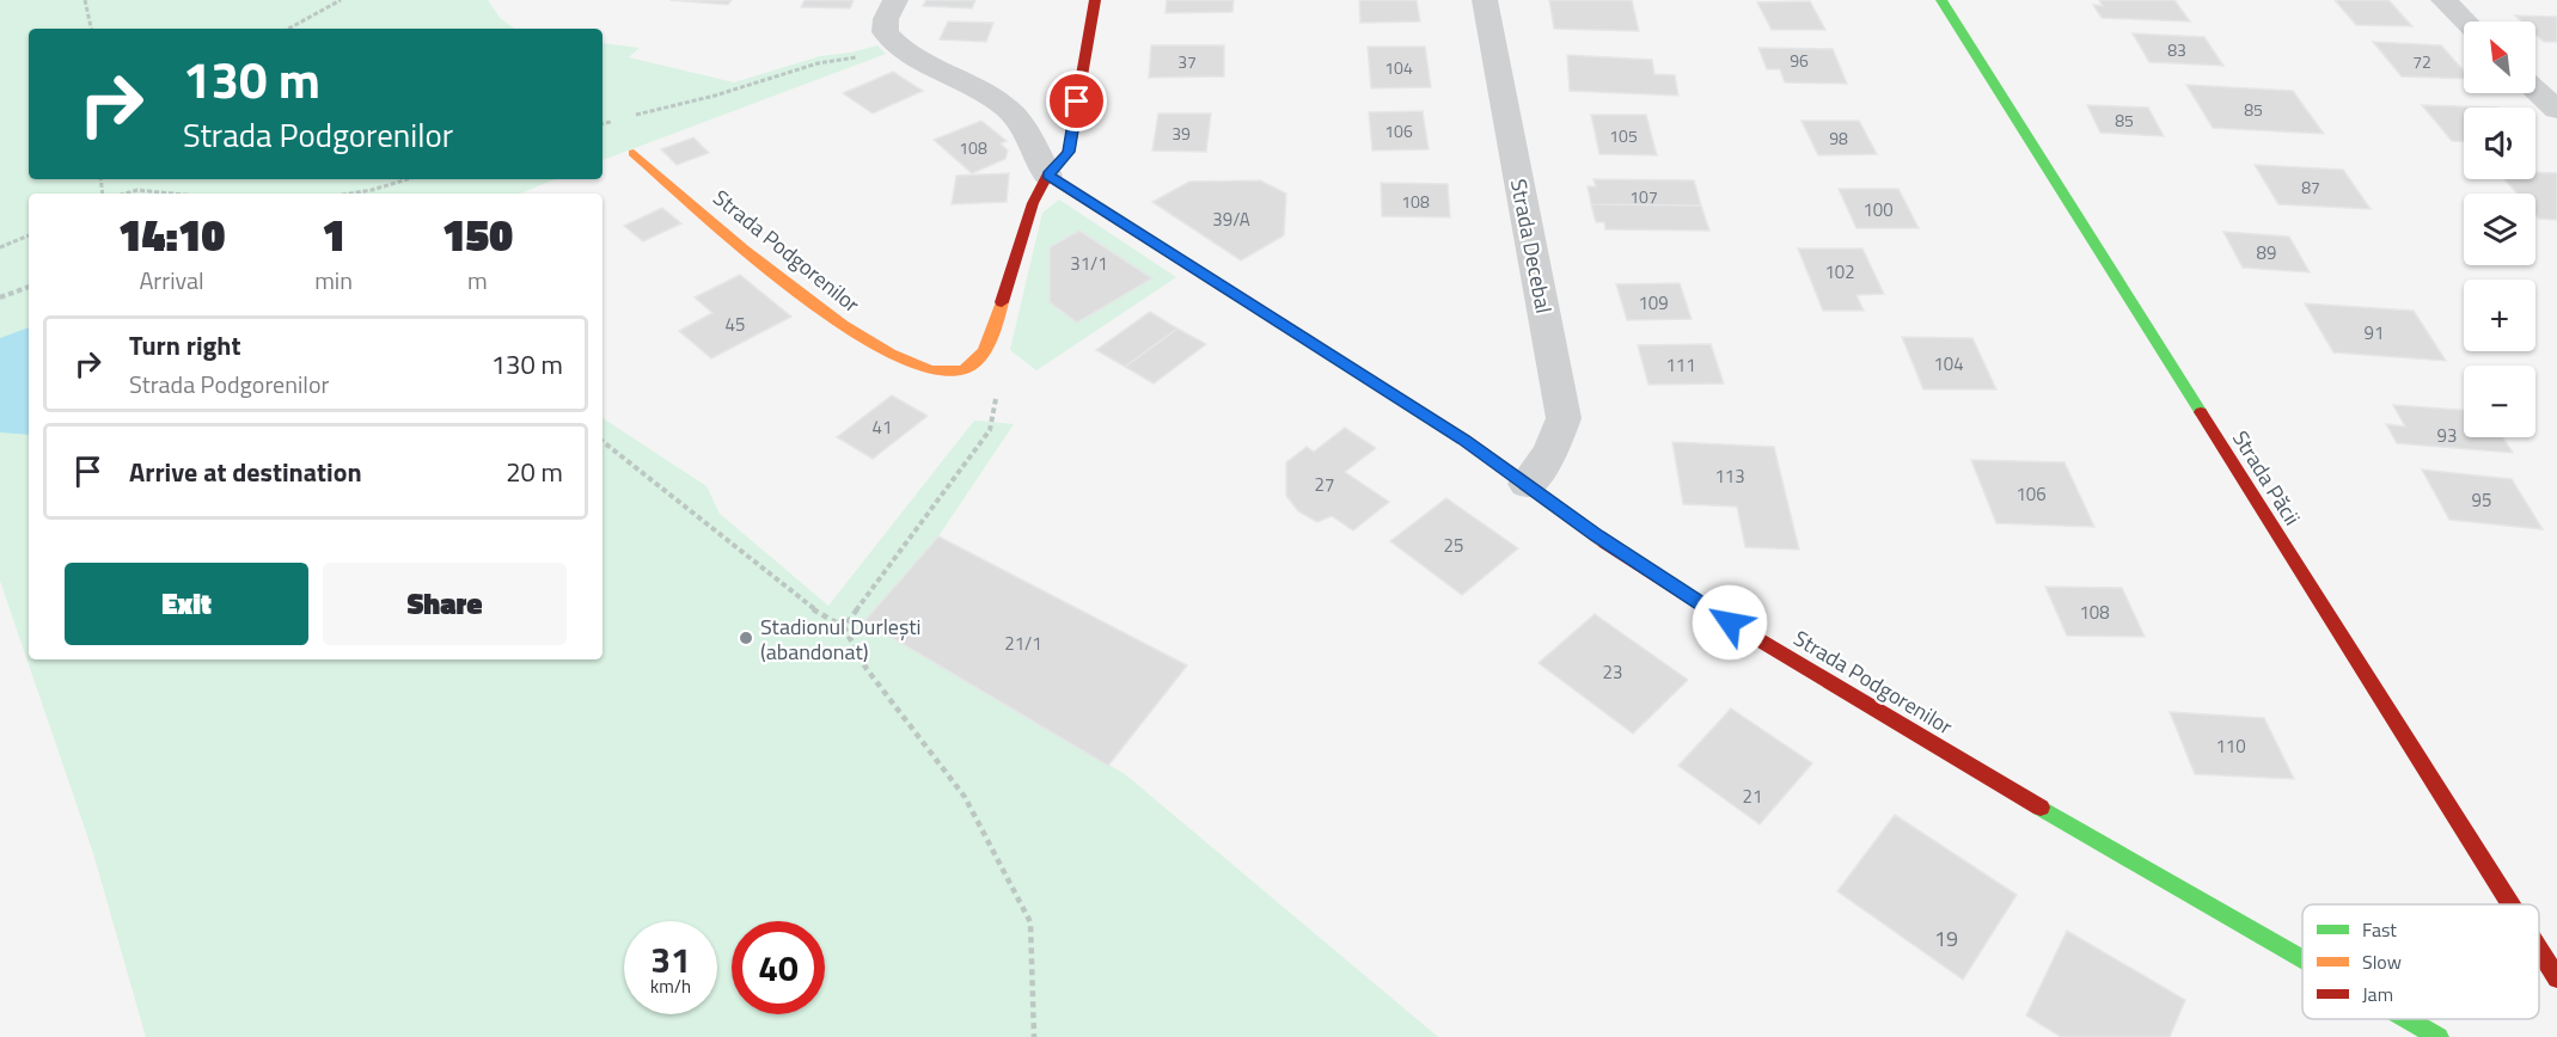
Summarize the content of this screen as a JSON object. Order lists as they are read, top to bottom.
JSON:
{
  "streets": {
    "street": ["Strada Decebal", "Strada Podgorenilor", "Strada Păcii"]
  },
  "crossings": [
    ["Strada Decebal", "Strada Podgorenilor"]
  ],
  "places": ["Stadionul Durlești (abandonat)"],
  "house_numbers": [
    "83",
    "96",
    "37",
    "72",
    "104",
    "85",
    "85",
    "106",
    "39",
    "105",
    "98",
    "108",
    "87",
    "107",
    "108",
    "100",
    "39/A",
    "89",
    "31/1",
    "102",
    "109",
    "45",
    "91",
    "104",
    "111",
    "41",
    "93",
    "113",
    "27",
    "106",
    "95",
    "25",
    "108",
    "21/1",
    "23",
    "110",
    "21",
    "19"
  ],
  "legend": ["Fast", "Slow", "Jam"],
  "north": "top left",
  "page": {
    "map_buttons": ["+", "−"],
    "turn": ["130 m", "Strada Podgorenilor"],
    "eta": [
      "14:10",
      "Arrival",
      "1",
      "min",
      "150",
      "m"
    ],
    "list": [
      {
        "name": "Turn right",
        "note": "Strada Podgorenilor",
        "value": "130 m"
      },
      {
        "name": "Arrive at destination",
        "value": "20 m"
      }
    ],
    "buttons": ["Exit", "Share"],
    "speed": "31 km/h",
    "limit": "40"
  }
}
